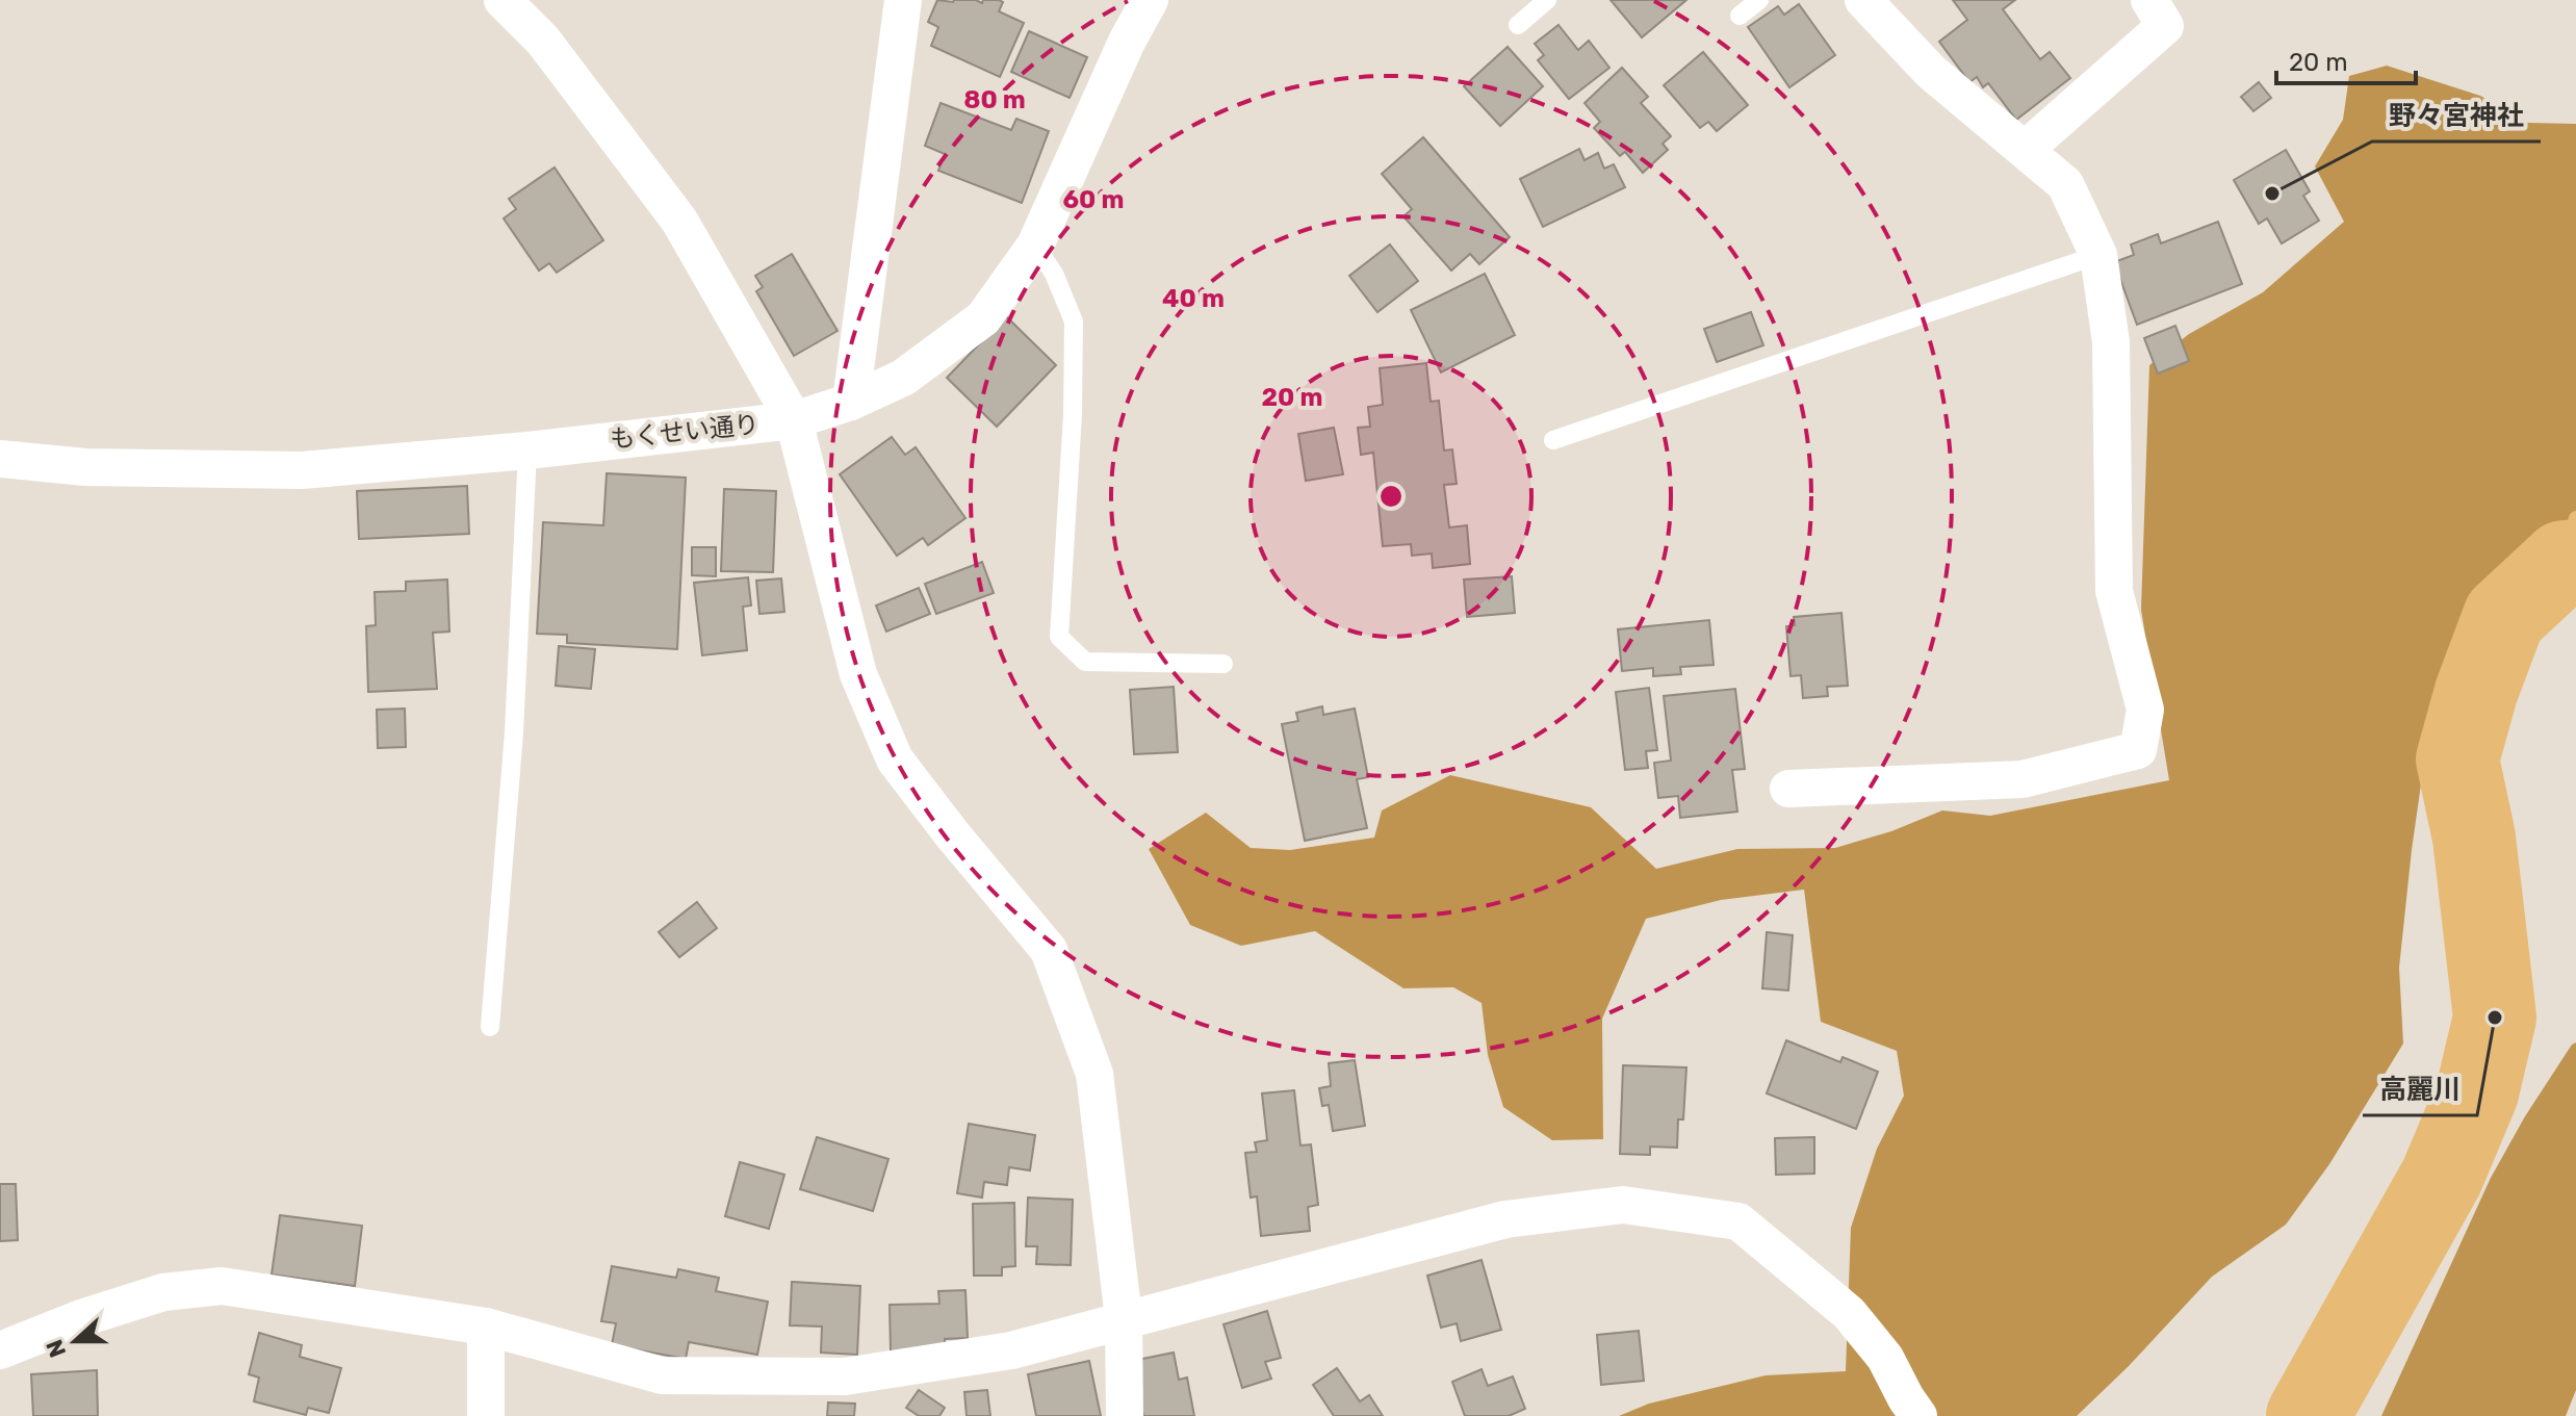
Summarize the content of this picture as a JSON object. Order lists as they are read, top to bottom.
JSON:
{
  "streets": {
    "street": ["もくせい通り"]
  },
  "places": ["野々宮神社", "高麗川"],
  "scale_bar": "20 m",
  "north": "left",
  "rings": [
    "80 m",
    "60 m",
    "40 m",
    "20 m"
  ]
}
